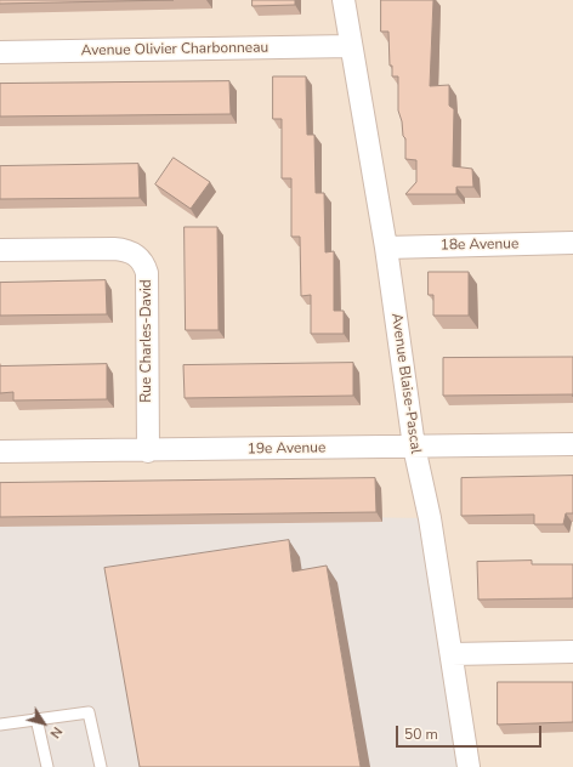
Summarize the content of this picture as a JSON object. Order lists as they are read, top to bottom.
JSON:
{
  "streets": {
    "street": [
      "Avenue Olivier Charbonneau",
      "18e Avenue",
      "Rue Charles-David",
      "Avenue Blaise-Pascal",
      "19e Avenue"
    ]
  },
  "crossings": [
    ["Avenue Olivier Charbonneau", "Avenue Blaise-Pascal"],
    ["18e Avenue", "Avenue Blaise-Pascal"],
    ["Rue Charles-David", "19e Avenue"],
    ["Avenue Blaise-Pascal", "19e Avenue"]
  ],
  "scale_bar": "50 m",
  "north": "bottom right"
}
